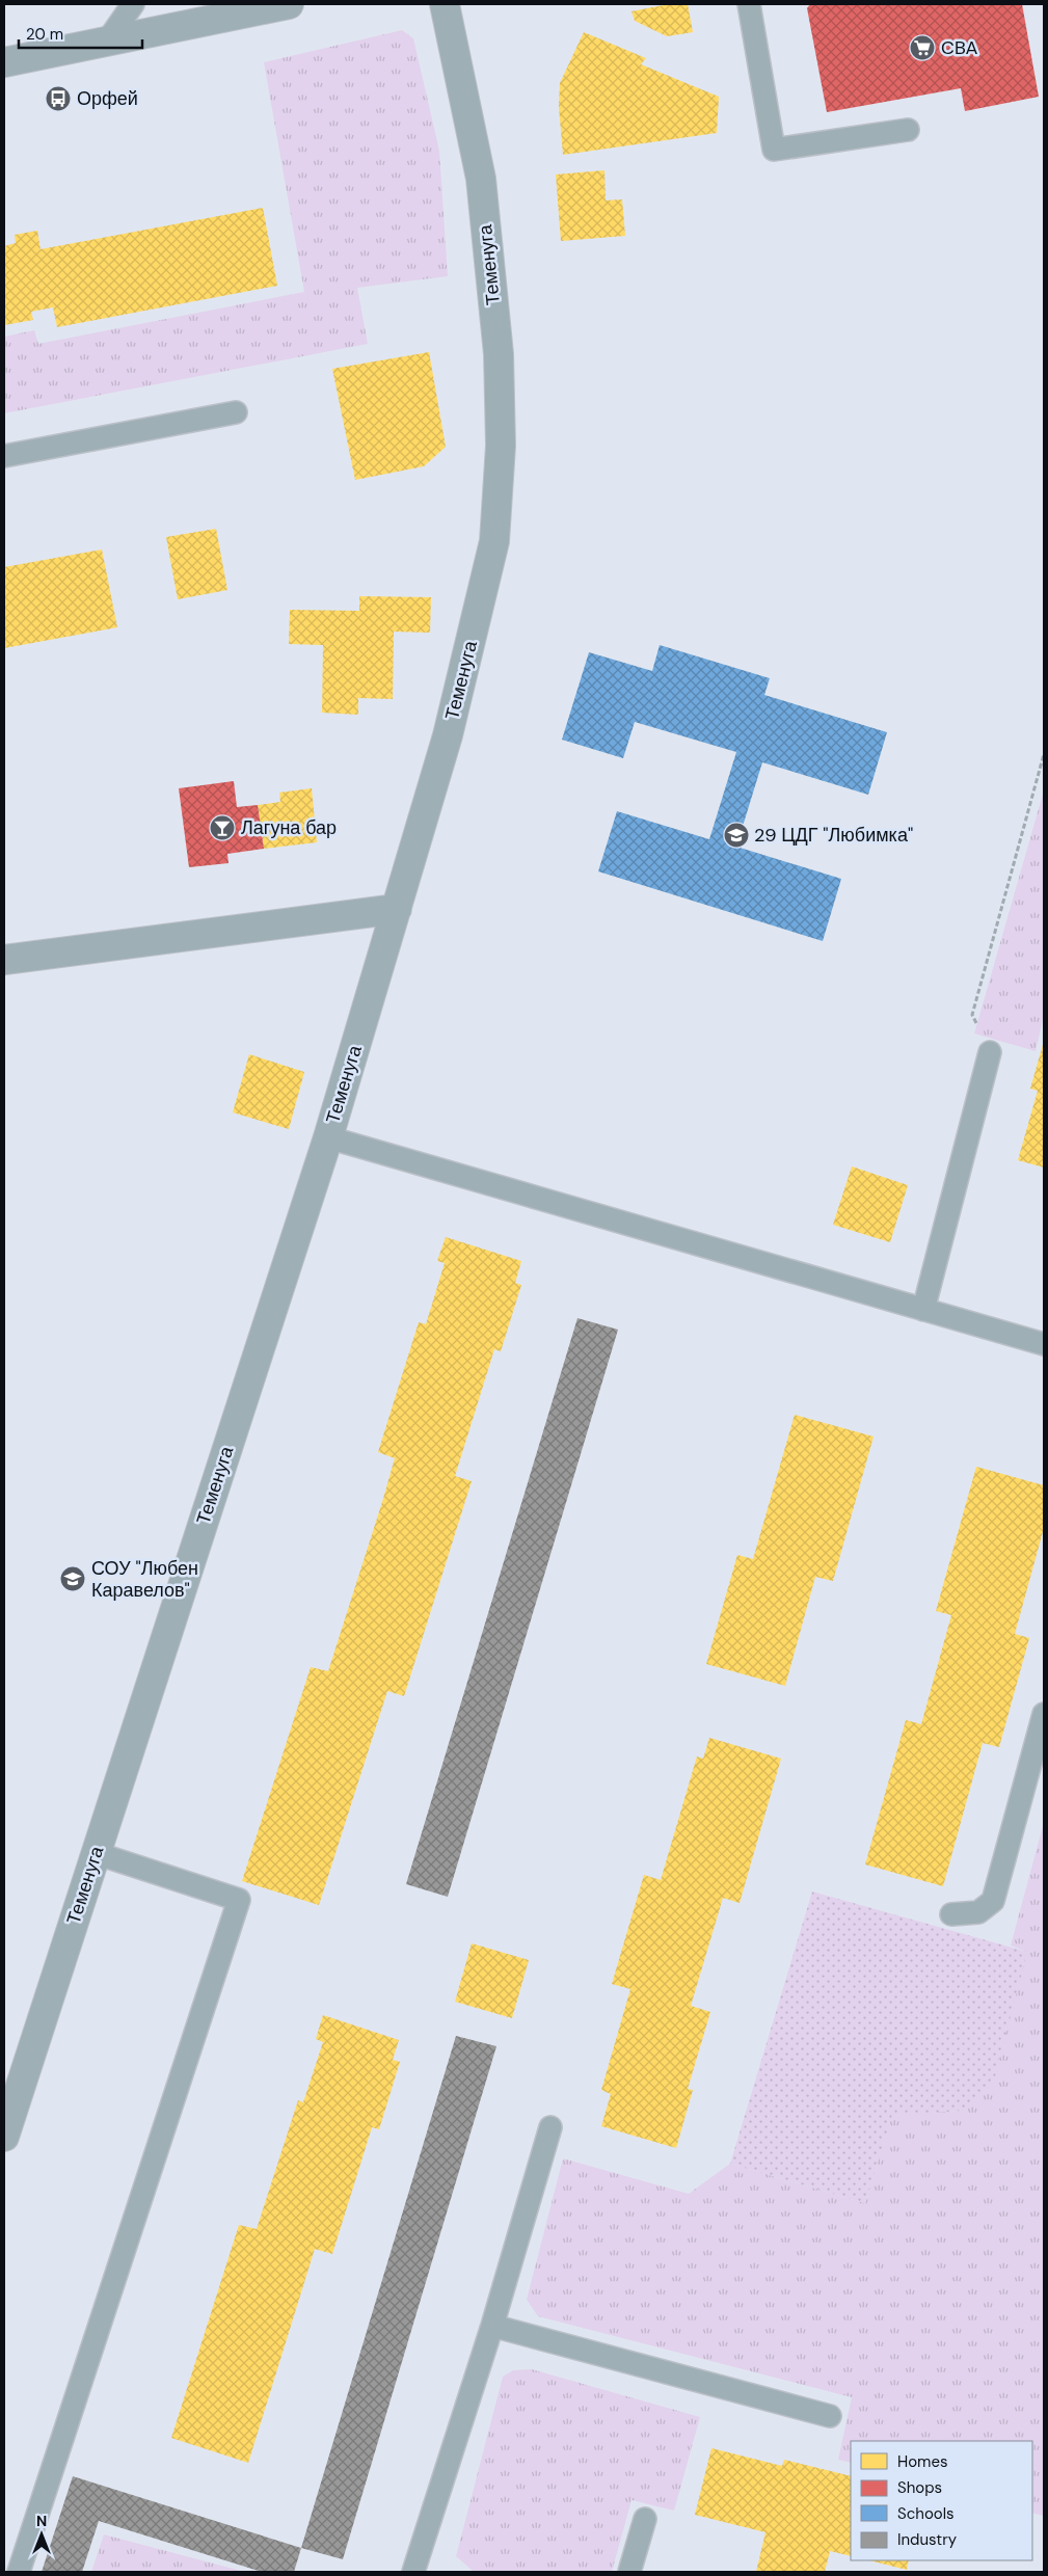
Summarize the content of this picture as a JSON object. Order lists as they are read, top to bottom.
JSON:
{
  "streets": {
    "street": ["Теменуга"]
  },
  "places": {
    "supermarket": ["CBA"],
    "bus stop": ["Орфей"],
    "bar": ["Лагуна бар"],
    "school or university": ["29 ЦДГ \"Любимка\"", "СОУ \"Любен Каравелов\""]
  },
  "legend": [
    "Homes",
    "Shops",
    "Schools",
    "Industry"
  ],
  "scale_bar": "20 m",
  "north": "top"
}
